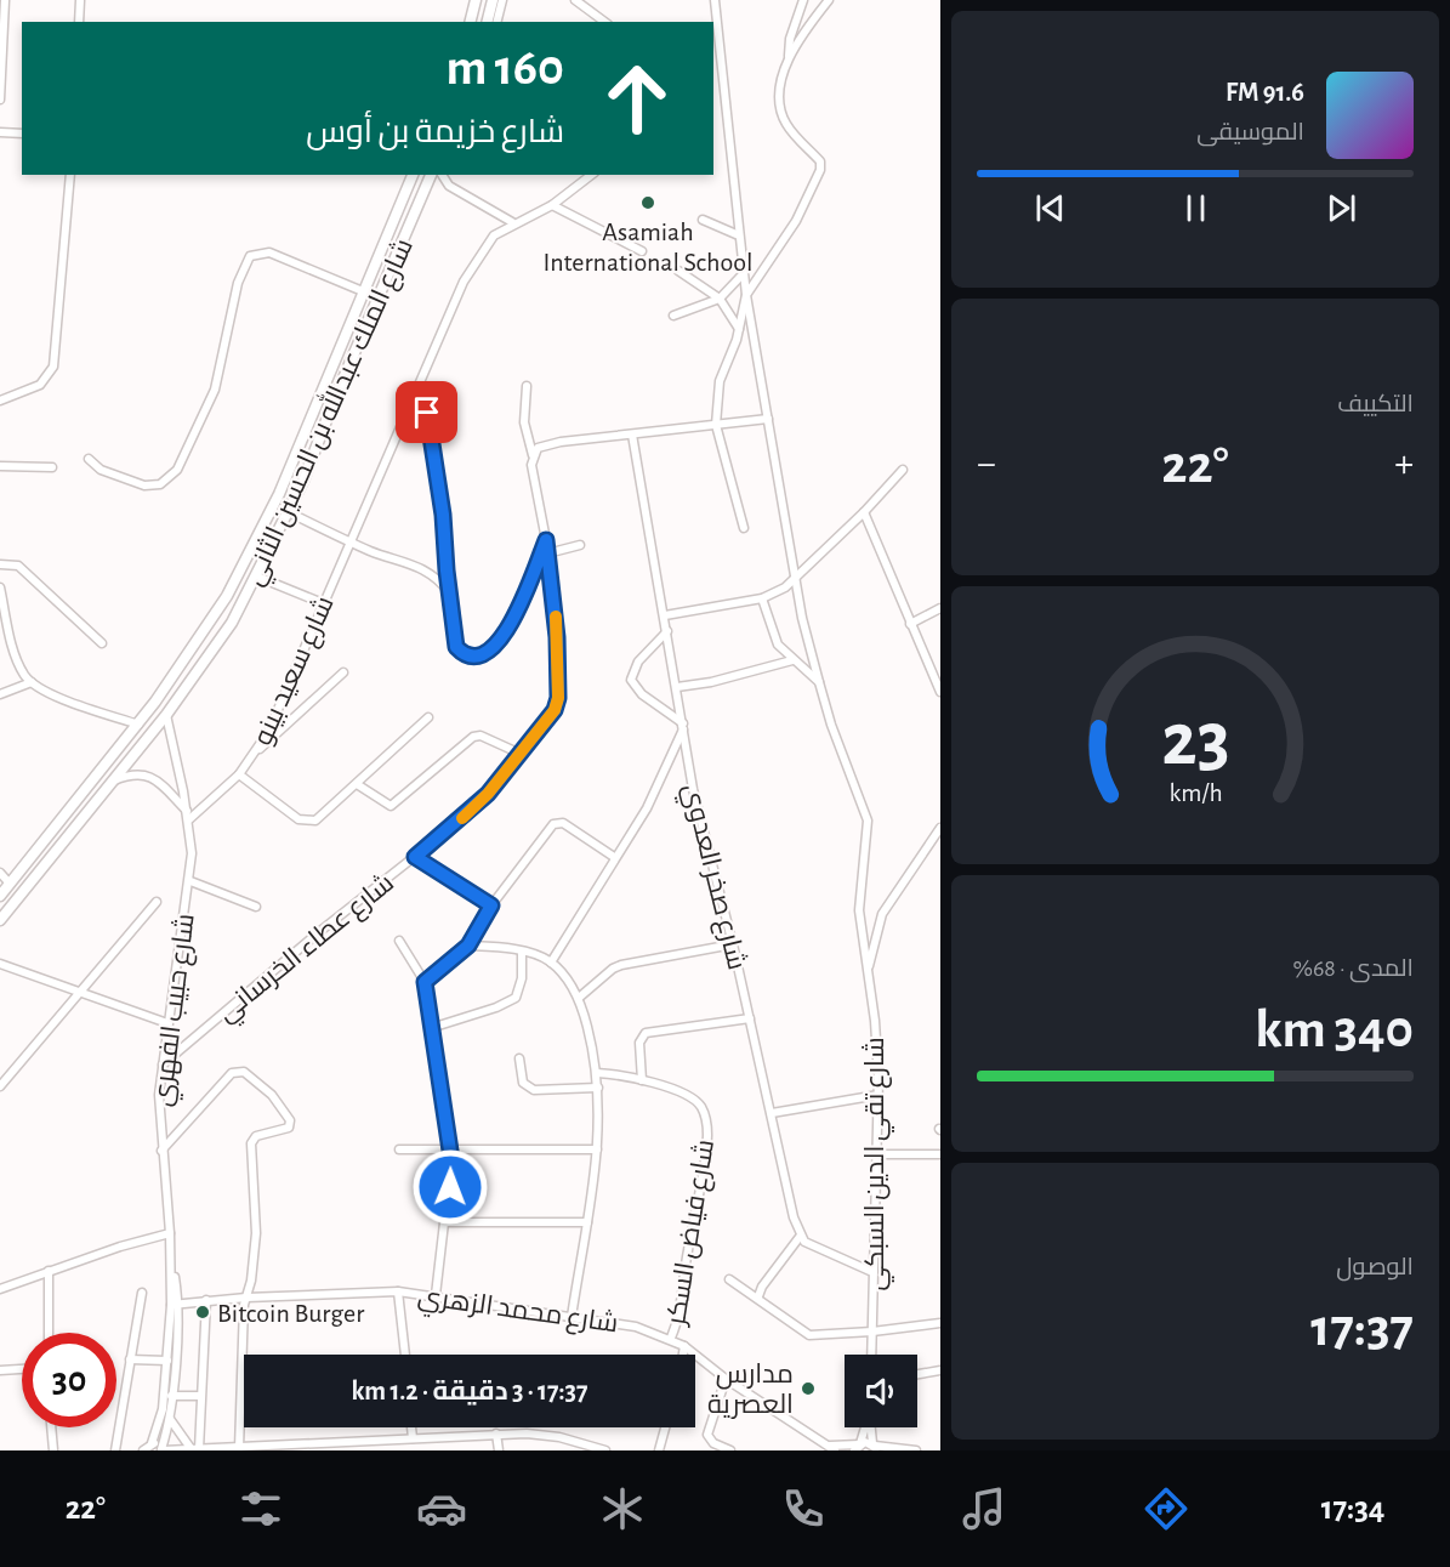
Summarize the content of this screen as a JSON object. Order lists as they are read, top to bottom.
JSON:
{
  "streets": {
    "highway": ["شارع الملك عبدالله بن الحسين الثاني"],
    "street": [
      "شارع سعيد بينو",
      "شارع صخر العدوي",
      "شارع عطاء الخرساني",
      "شارع حبيب الفهري",
      "شارع تقي الدين السبكي",
      "شارع فياض السكر",
      "شارع محمد الزهري"
    ]
  },
  "crossings": [
    ["شارع الملك عبدالله بن الحسين الثاني", "شارع حبيب الفهري"],
    ["شارع سعيد بينو", "شارع حبيب الفهري"],
    ["شارع عطاء الخرساني", "شارع حبيب الفهري"],
    ["شارع حبيب الفهري", "شارع محمد الزهري"],
    ["شارع فياض السكر", "شارع محمد الزهري"]
  ],
  "places": ["Asamiah International School", "Bitcoin Burger", "مدارس العصرية"],
  "page": {
    "turn": ["160 m", "شارع خزيمة بن أوس"],
    "song": ["91.6 FM", "الموسيقى"],
    "tile": [
      "التكييف",
      ["المدى · 68%", "340 km"],
      ["الوصول", "17:37"]
    ],
    "heat": ["−", "22°", "+"],
    "limit": "30",
    "trip": "17:37 · 3 دقيقة · 1.2 km",
    "tabs": ["17:34", "22°"],
    "gauge": ["23", "km/h"]
  }
}
